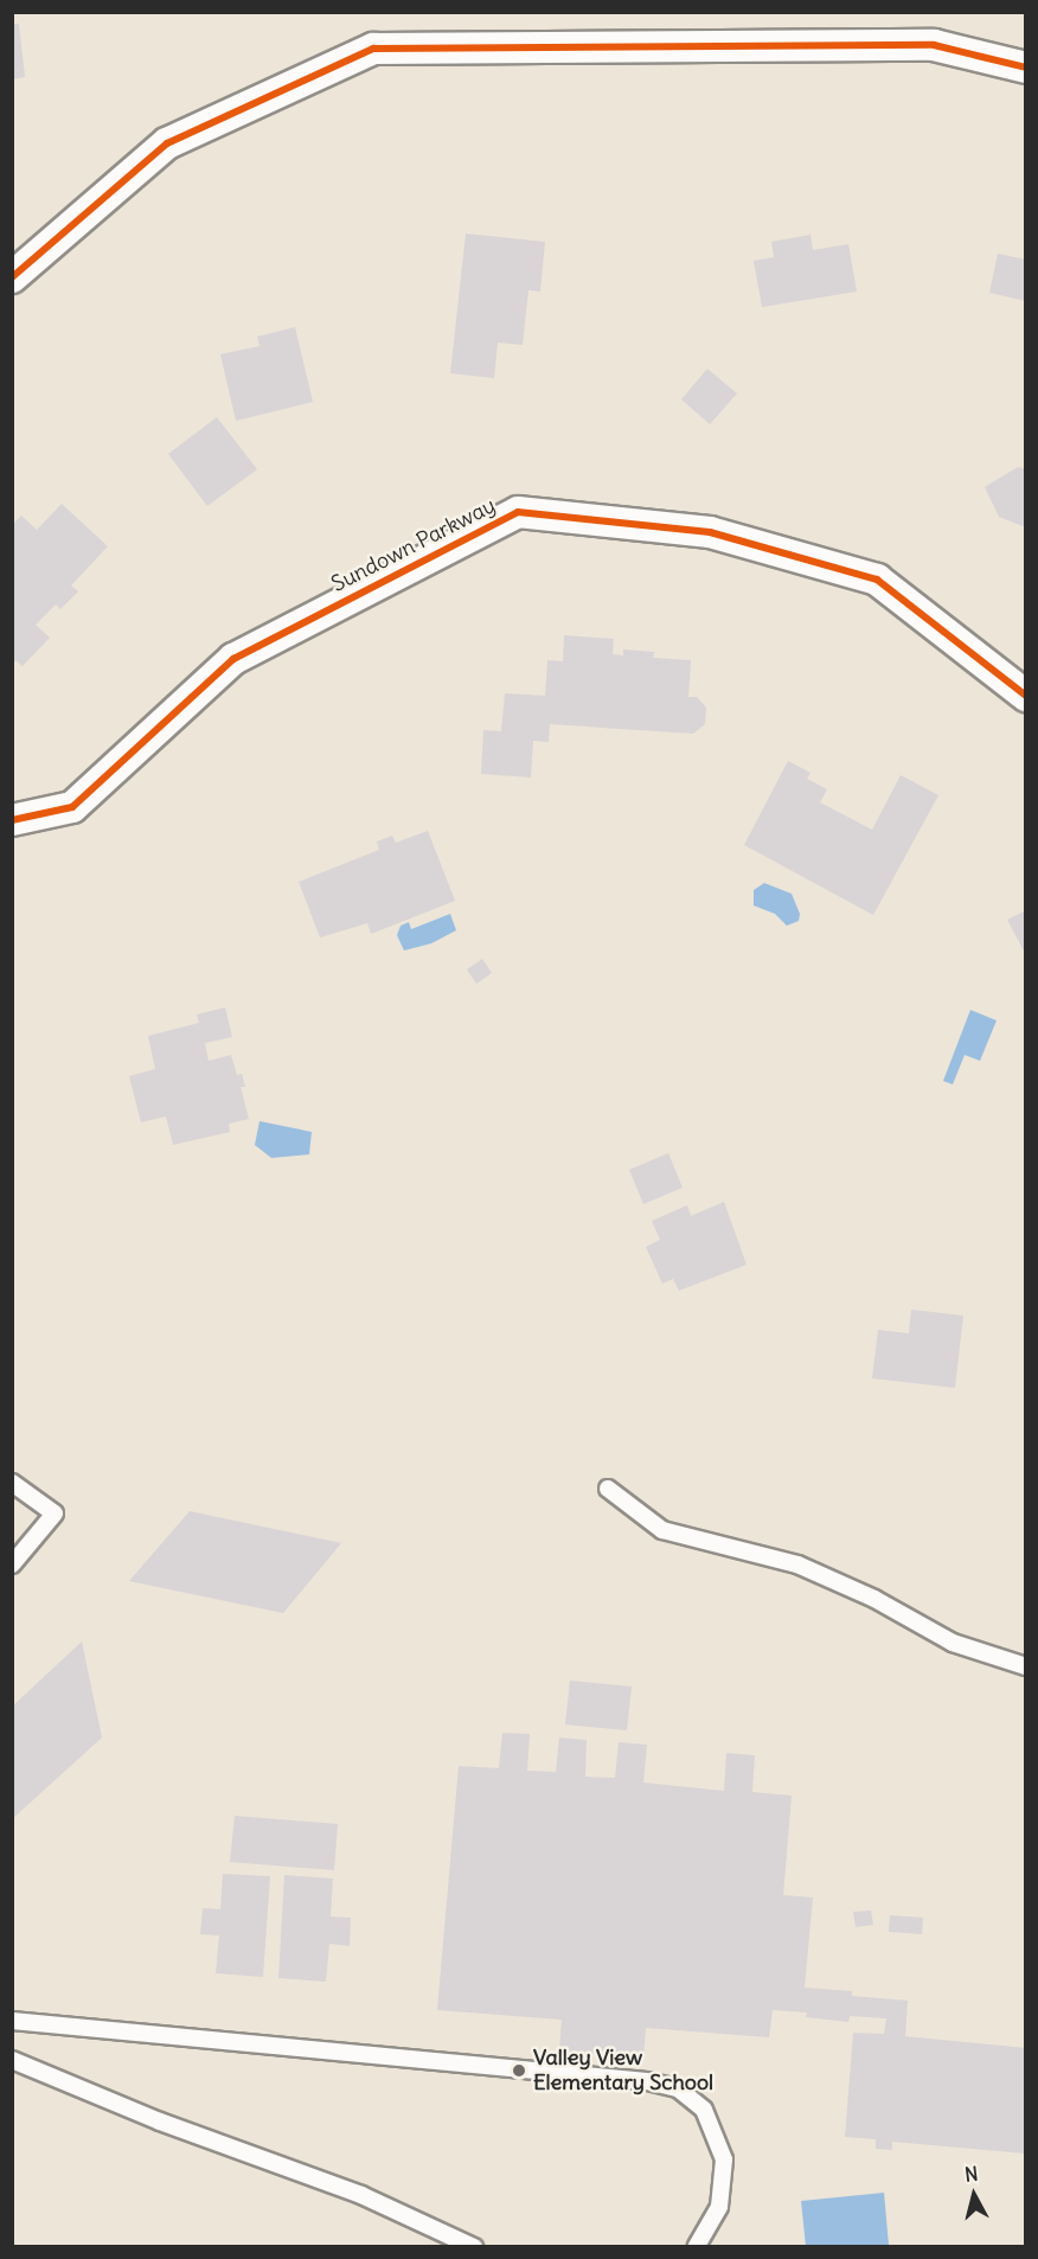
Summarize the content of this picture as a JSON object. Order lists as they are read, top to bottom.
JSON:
{
  "streets": {
    "street": ["Sundown Parkway"]
  },
  "places": ["Valley View Elementary School"],
  "north": "top"
}
